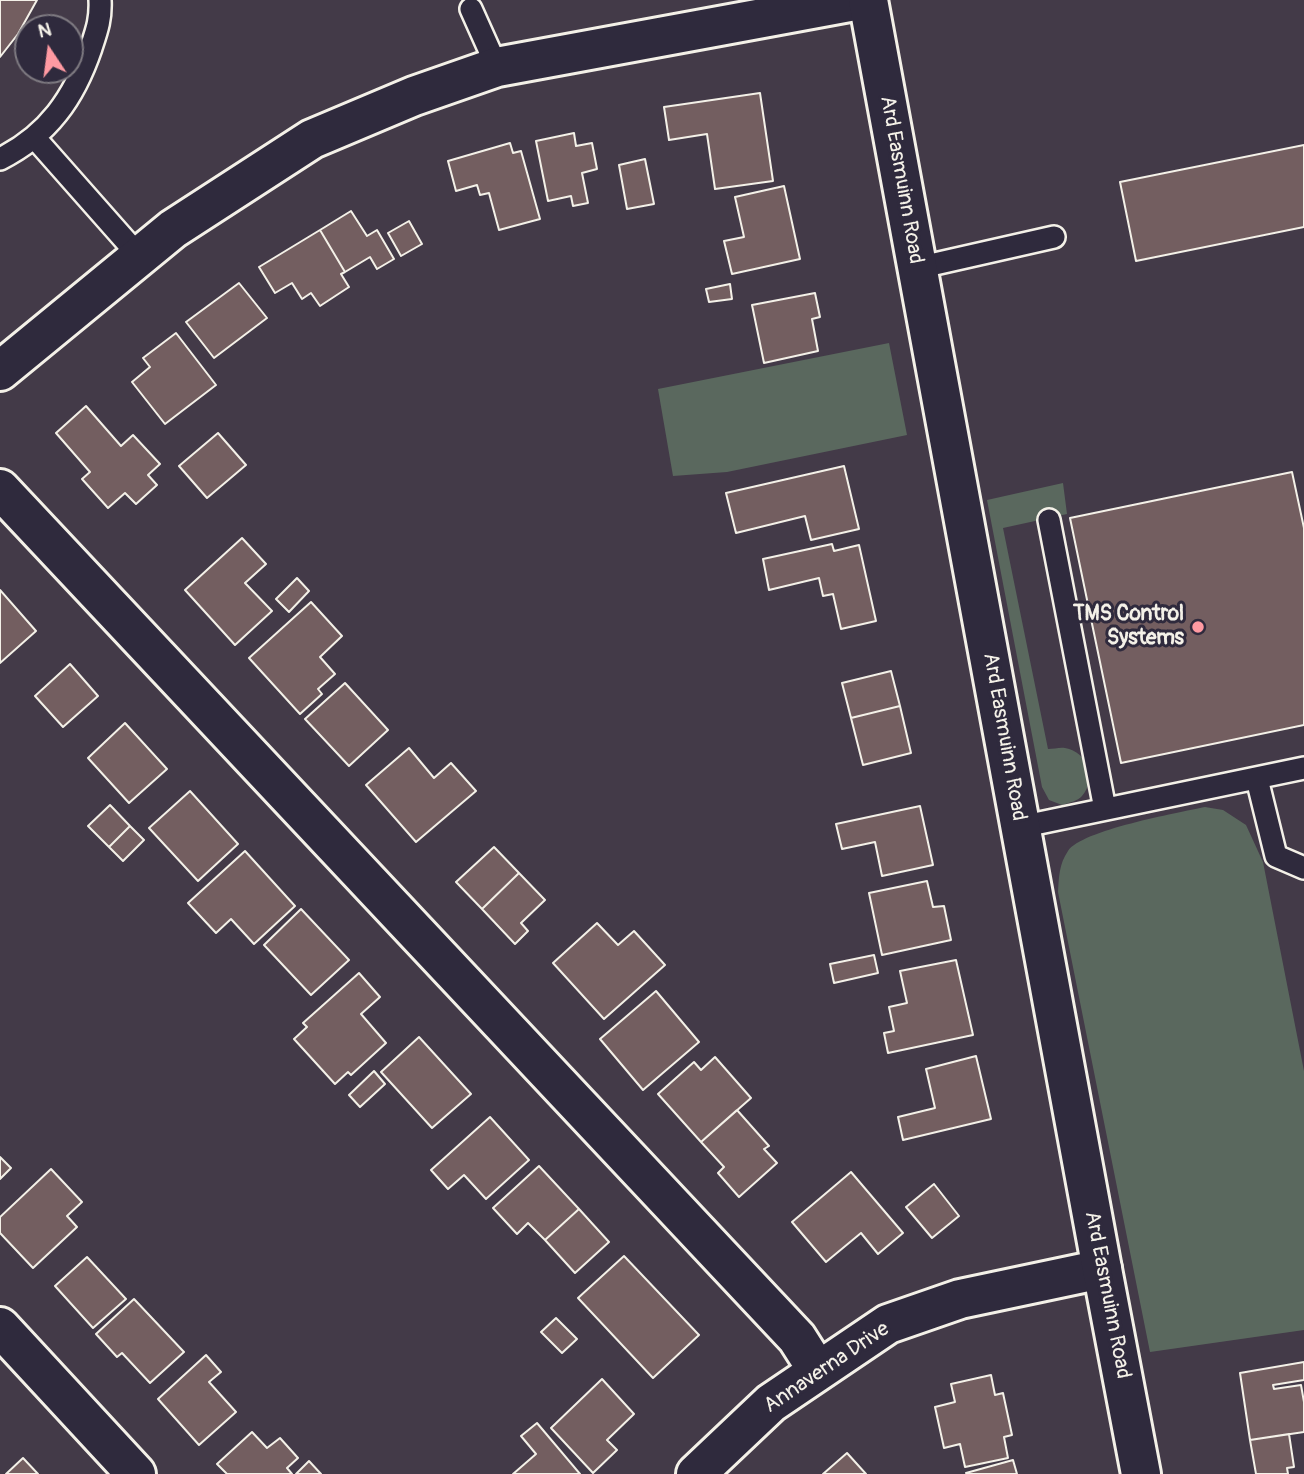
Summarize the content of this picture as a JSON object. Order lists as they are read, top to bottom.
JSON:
{
  "streets": {
    "street": ["Ard Easmuinn Road", "Annaverna Drive"]
  },
  "crossings": [
    ["Ard Easmuinn Road", "Annaverna Drive"]
  ],
  "places": ["TMS Control Systems"],
  "north": "top"
}
